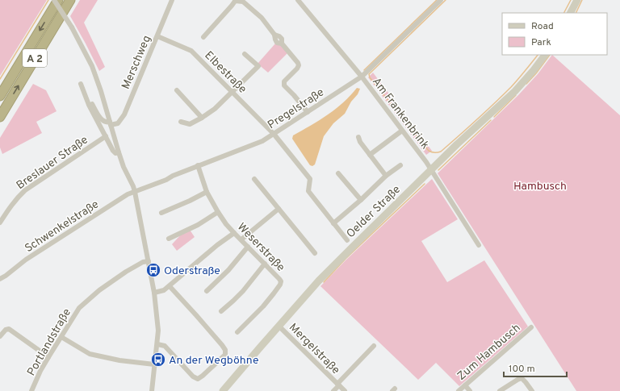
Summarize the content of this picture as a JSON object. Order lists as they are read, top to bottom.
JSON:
{
  "streets": {
    "highway": ["A 2"],
    "street": [
      "Merschweg",
      "Elbestraße",
      "Pregelstraße",
      "Am Frankenbrink",
      "Breslauer Straße",
      "Oelder Straße",
      "Schwenkelstraße",
      "Weserstraße",
      "Portlandstraße",
      "Mergelstraße",
      "Zum Hambusch"
    ]
  },
  "crossings": [
    ["Merschweg", "Elbestraße"],
    ["Elbestraße", "Pregelstraße"],
    ["Pregelstraße", "Am Frankenbrink"],
    ["Pregelstraße", "Schwenkelstraße"],
    ["Pregelstraße", "Weserstraße"],
    ["Am Frankenbrink", "Oelder Straße"],
    ["Oelder Straße", "Mergelstraße"]
  ],
  "parks": ["Hambusch"],
  "places": {
    "bus stop": ["Oderstraße", "An der Wegböhne"]
  },
  "legend": ["Road", "Park"],
  "scale_bar": "100 m"
}
